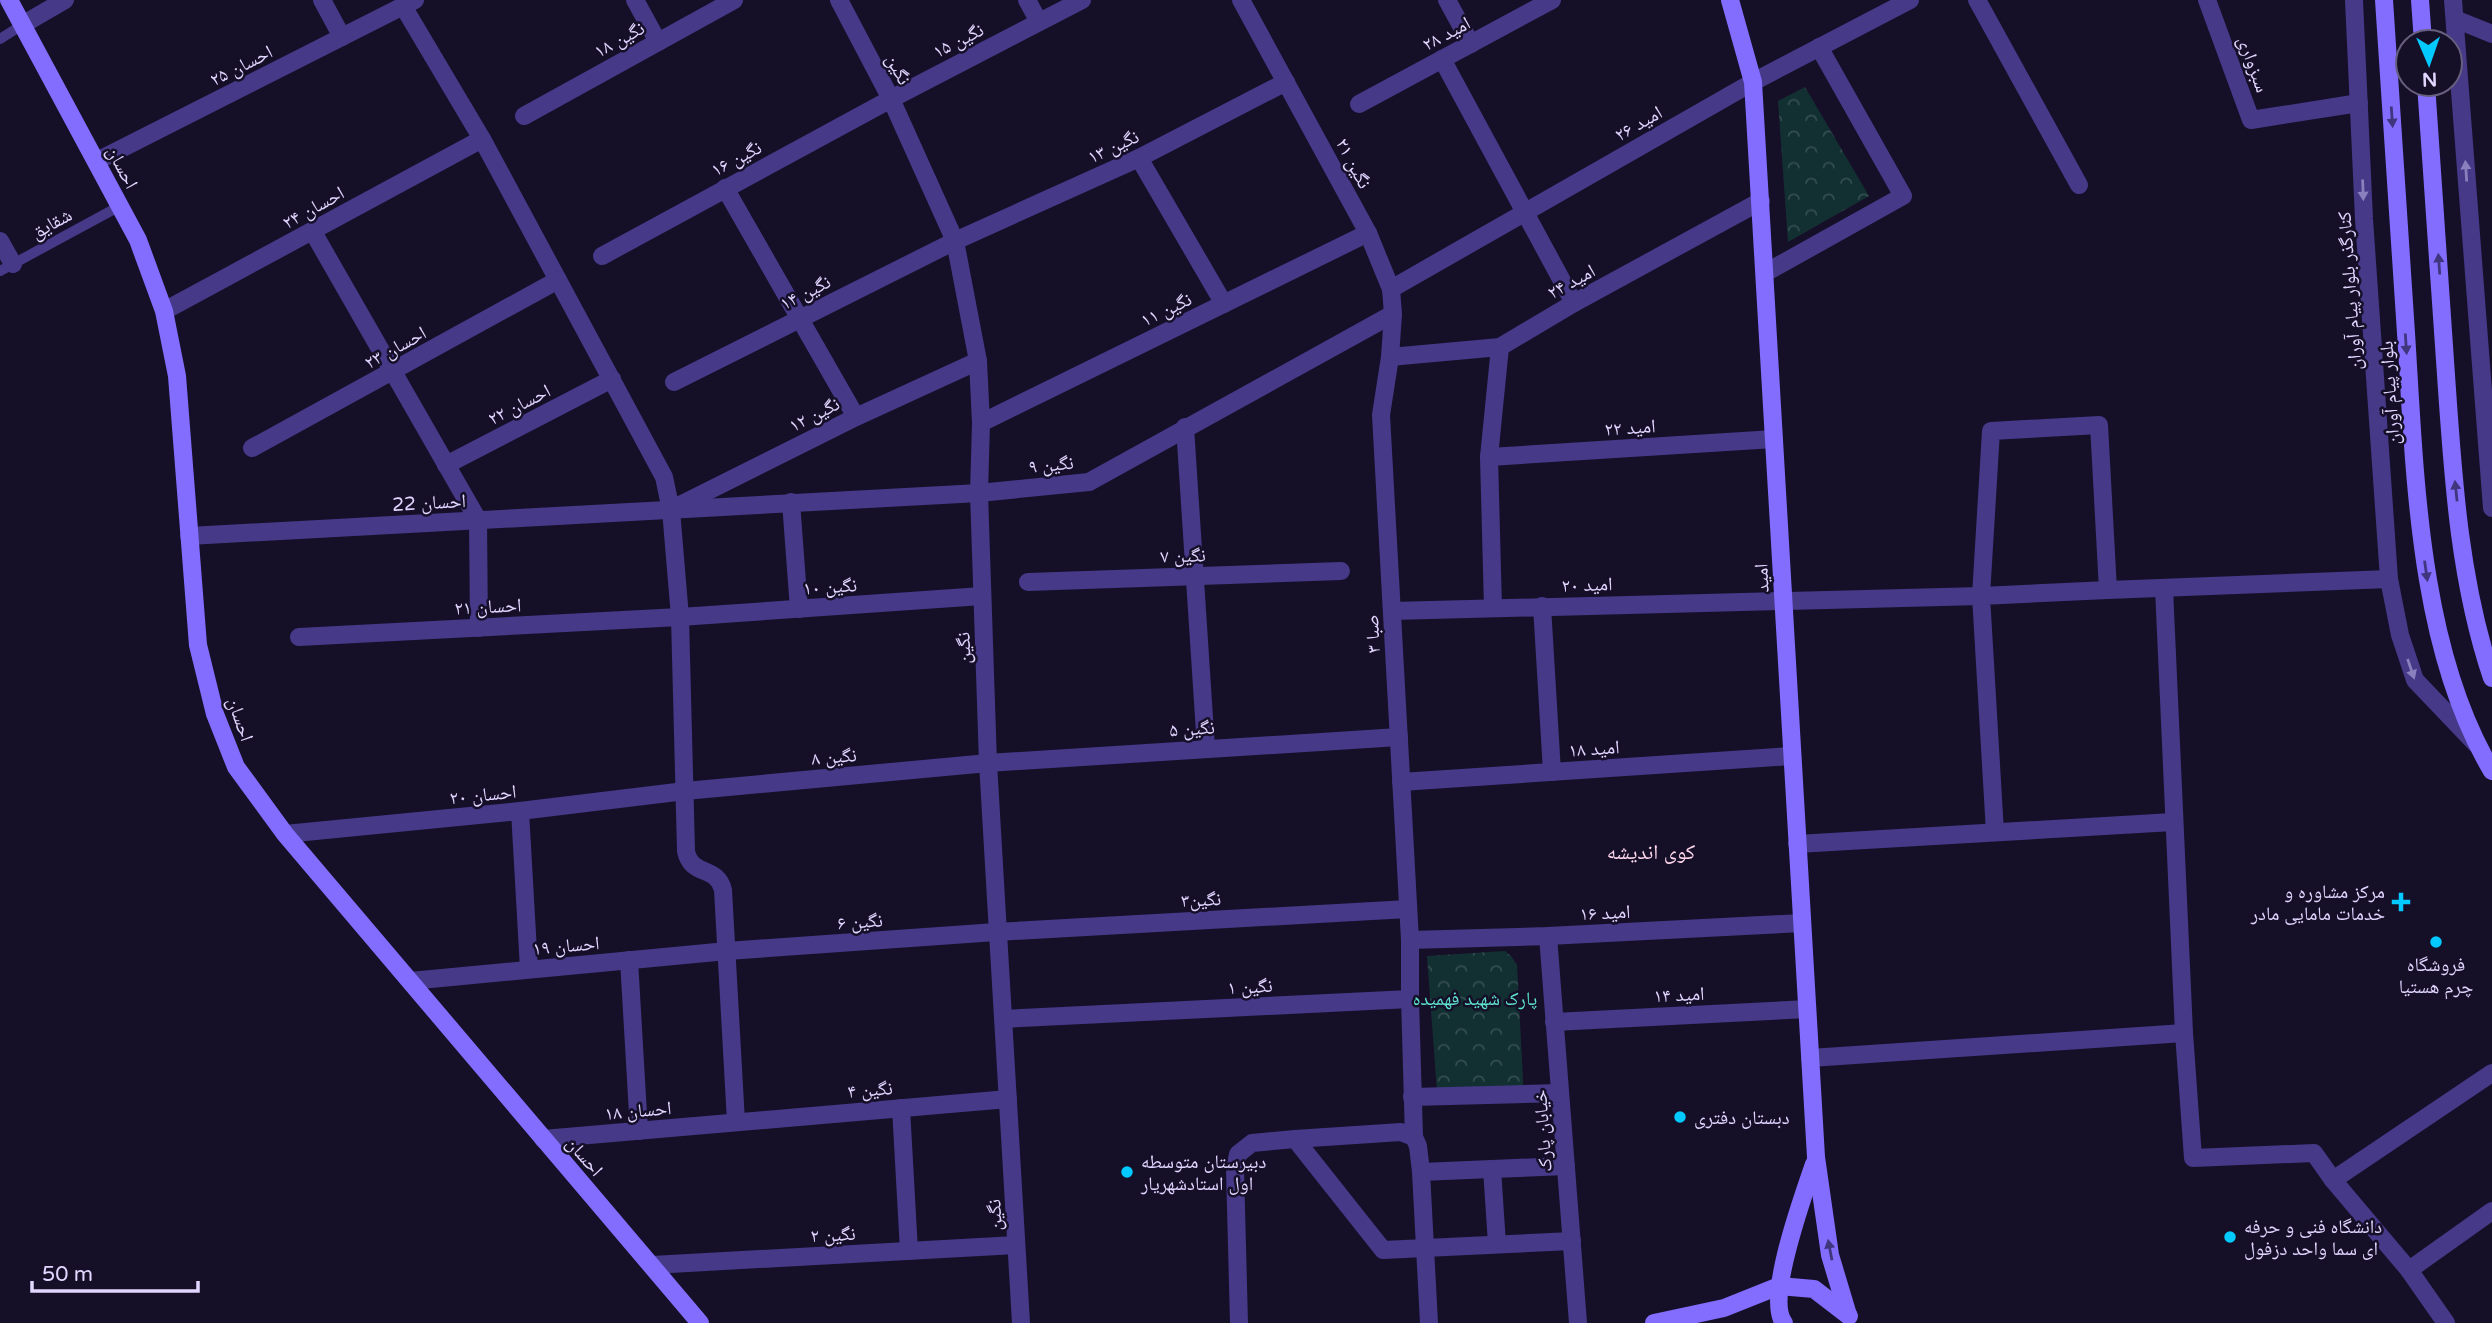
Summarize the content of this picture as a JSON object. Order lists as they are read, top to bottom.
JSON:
{
  "streets": {
    "main road": ["احسان", "بلوار پیام آوران", "امید"],
    "street": [
      "امید ۲۸",
      "نگین ۱۸",
      "نگین ۱۵",
      "سبزواری",
      "احسان ۲۵",
      "نگین",
      "امید ۲۶",
      "نگین ۱۳",
      "نگین ۱۶",
      "نگین ۲۱",
      "احسان ۲۴",
      "امید ۲۴",
      "کنارگذر بلوار پیام آوران",
      "نگین ۱۴",
      "نگین ۱۱",
      "احسان ۲۳",
      "احسان ۲۲",
      "نگین ۱۲",
      "امید ۲۲",
      "نگین ۹",
      "احسان 22",
      "نگین ۷",
      "امید ۲۰",
      "نگین ۱۰",
      "احسان ۲۱",
      "صبا ۳",
      "نگین ۵",
      "امید ۱۸",
      "نگین ۸",
      "احسان ۲۰",
      "نگین۳",
      "امید ۱۶",
      "نگین ۶",
      "احسان ۱۹",
      "نگین ۱",
      "امید ۱۴",
      "نگین ۴",
      "احسان ۱۸",
      "خیابان پارک",
      "نگین ۲"
    ],
    "lane": ["شقایق"]
  },
  "crossings": [
    ["نگین ۱۵", "نگین"],
    ["نگین ۱۵", "نگین ۱۶"],
    ["سبزواری", "کنارگذر بلوار پیام آوران"],
    ["احسان ۲۵", "احسان"],
    ["نگین", "نگین ۱۳"],
    ["نگین", "نگین ۱۶"],
    ["نگین", "نگین ۱۴"],
    ["نگین", "نگین ۱۱"],
    ["نگین", "نگین ۱۲"],
    ["نگین", "نگین ۹"],
    ["نگین", "نگین ۱۰"],
    ["نگین", "نگین ۵"],
    ["نگین", "نگین ۸"],
    ["نگین", "نگین۳"],
    ["نگین", "نگین ۶"],
    ["نگین", "نگین ۱"],
    ["نگین", "نگین ۴"],
    ["نگین", "نگین ۲"],
    ["امید ۲۶", "نگین ۲۱"],
    ["امید ۲۶", "امید"],
    ["نگین ۱۳", "نگین ۲۱"],
    ["نگین ۱۳", "نگین ۱۴"],
    ["نگین ۲۱", "امید ۲۴"],
    ["نگین ۲۱", "نگین ۱۱"],
    ["نگین ۲۱", "نگین ۹"],
    ["نگین ۲۱", "صبا ۳"],
    ["احسان", "احسان ۲۴"],
    ["احسان", "شقایق"],
    ["احسان", "احسان 22"],
    ["احسان", "احسان ۲۰"],
    ["احسان", "احسان ۱۹"],
    ["احسان", "احسان ۱۸"],
    ["احسان", "نگین ۲"],
    ["امید ۲۴", "امید"],
    ["امید ۲۴", "صبا ۳"],
    ["کنارگذر بلوار پیام آوران", "بلوار پیام آوران"],
    ["کنارگذر بلوار پیام آوران", "امید ۲۰"],
    ["نگین ۱۲", "نگین ۹"],
    ["نگین ۱۲", "احسان 22"],
    ["امید ۲۲", "امید"],
    ["نگین ۹", "احسان 22"],
    ["امید", "امید ۲۰"],
    ["امید", "امید ۱۸"],
    ["امید", "امید ۱۶"],
    ["امید", "امید ۱۴"],
    ["امید ۲۰", "صبا ۳"],
    ["نگین ۱۰", "احسان ۲۱"],
    ["صبا ۳", "نگین ۵"],
    ["صبا ۳", "امید ۱۸"],
    ["صبا ۳", "نگین۳"],
    ["نگین ۵", "نگین ۸"],
    ["نگین ۸", "احسان ۲۰"],
    ["نگین۳", "نگین ۶"],
    ["امید ۱۶", "خیابان پارک"],
    ["نگین ۶", "احسان ۱۹"],
    ["امید ۱۴", "خیابان پارک"],
    ["نگین ۴", "احسان ۱۸"]
  ],
  "districts": ["کوی اندیشه"],
  "parks": ["پارک شهید فهمیده"],
  "places": {
    "health": ["مرکز مشاوره و خدمات مامایی مادر"],
    "other": [
      "فروشگاه چرم هستیا",
      "دبستان دفتری",
      "دبیرستان متوسطه اول استادشهریار",
      "دانشگاه فنی و حرفه ای سما واحد دزفول"
    ]
  },
  "scale_bar": "50 m",
  "north": "bottom"
}
